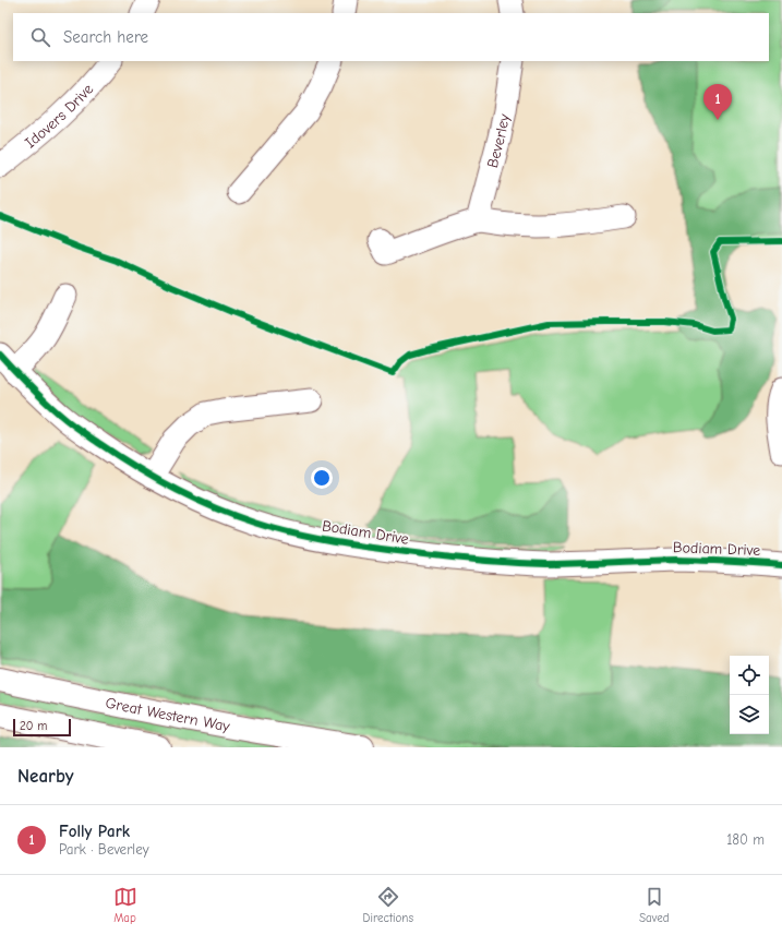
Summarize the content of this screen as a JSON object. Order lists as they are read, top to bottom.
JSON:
{
  "streets": {
    "main road": ["Great Western Way"],
    "street": ["Idovers Drive", "Beverley", "Bodiam Drive"]
  },
  "scale_bar": "20 m",
  "page": {
    "search": "Search here",
    "pins": "1",
    "scale": "20 m",
    "heading": "Nearby",
    "list": [
      {
        "mark": "1",
        "name": "Folly Park",
        "note": "Park · Beverley",
        "value": "180 m"
      }
    ],
    "nav": ["Map", "Directions", "Saved"]
  }
}
